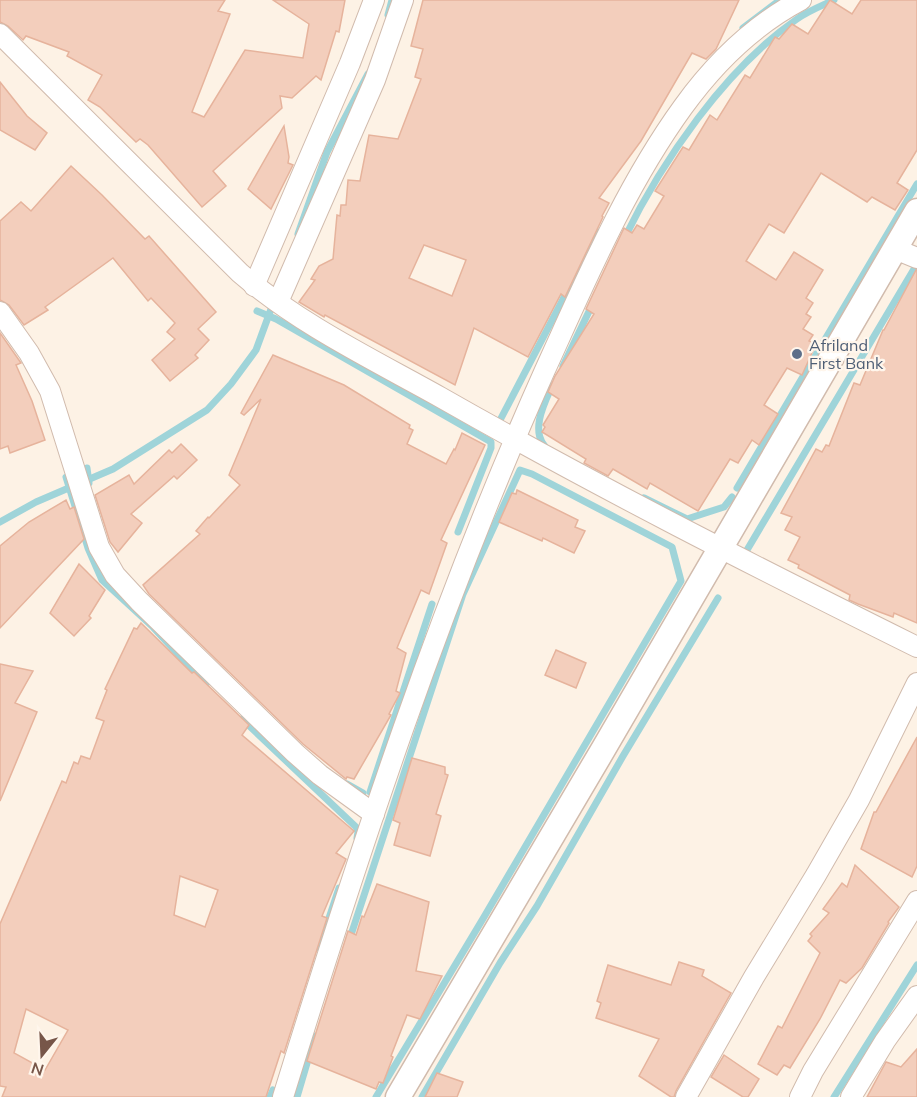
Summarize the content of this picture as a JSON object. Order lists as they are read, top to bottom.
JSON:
{
  "places": ["Afriland First Bank"],
  "north": "bottom"
}
